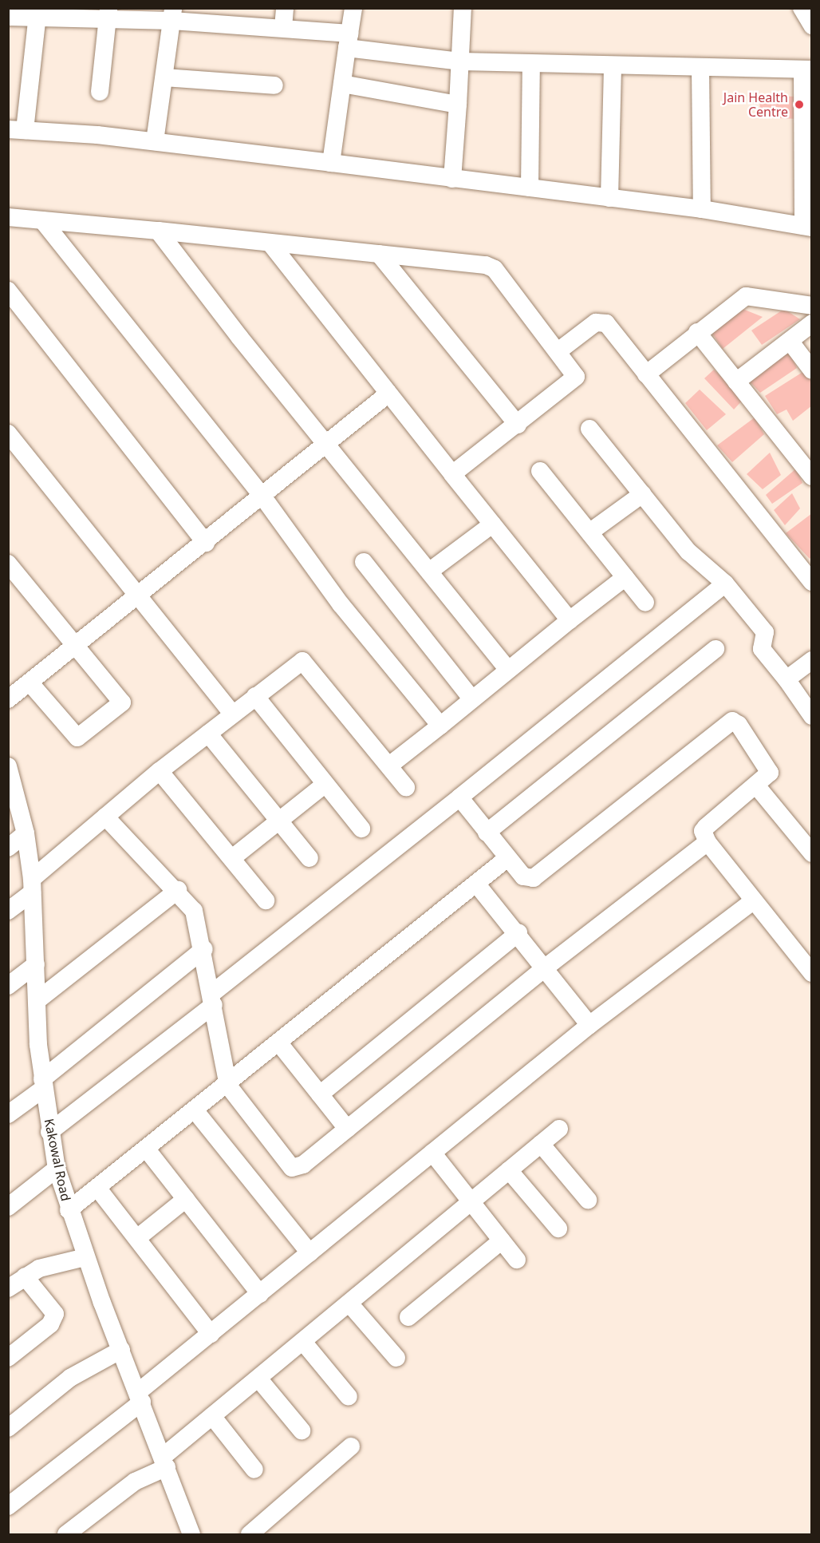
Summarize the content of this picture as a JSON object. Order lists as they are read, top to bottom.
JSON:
{
  "streets": {
    "street": ["Kakowal Road"]
  },
  "places": ["Jain Health Centre"]
}
